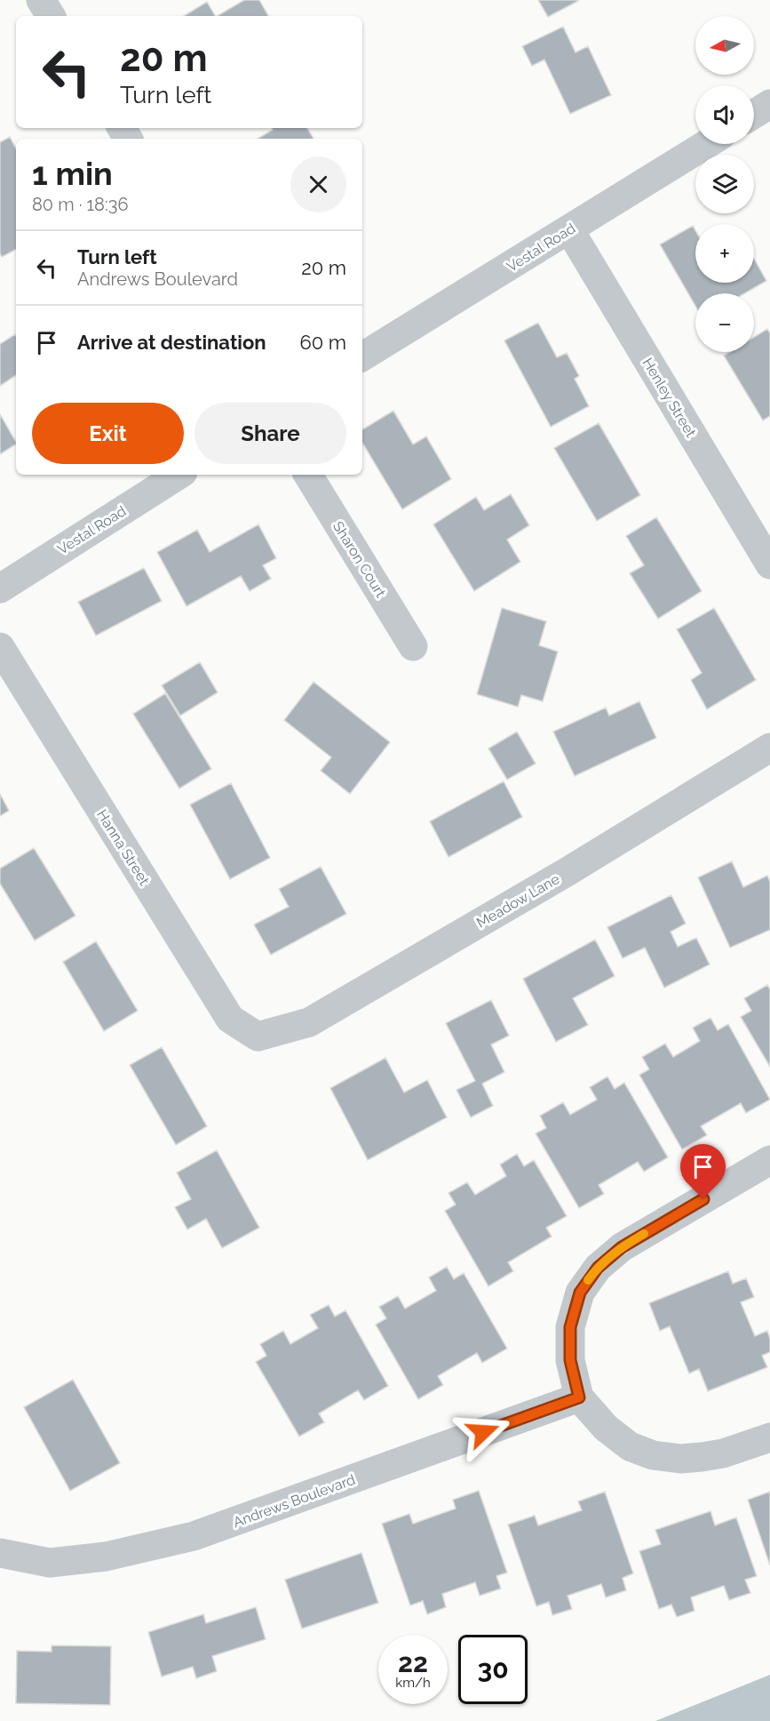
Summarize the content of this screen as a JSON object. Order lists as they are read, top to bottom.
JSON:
{
  "streets": {
    "street": [
      "Vestal Road",
      "Henley Street",
      "Sharon Court",
      "Hanna Street",
      "Meadow Lane",
      "Andrews Boulevard"
    ]
  },
  "crossings": [
    ["Vestal Road", "Henley Street"],
    ["Hanna Street", "Meadow Lane"]
  ],
  "north": "left",
  "page": {
    "map_buttons": ["+", "−"],
    "turn": ["20 m", "Turn left"],
    "heading": ["1 min", "80 m · 18:36"],
    "list": [
      {
        "name": "Turn left",
        "note": "Andrews Boulevard",
        "value": "20 m"
      },
      {
        "name": "Arrive at destination",
        "value": "60 m"
      }
    ],
    "buttons": ["Exit", "Share"],
    "speed": "22 km/h",
    "limit": "30"
  }
}
